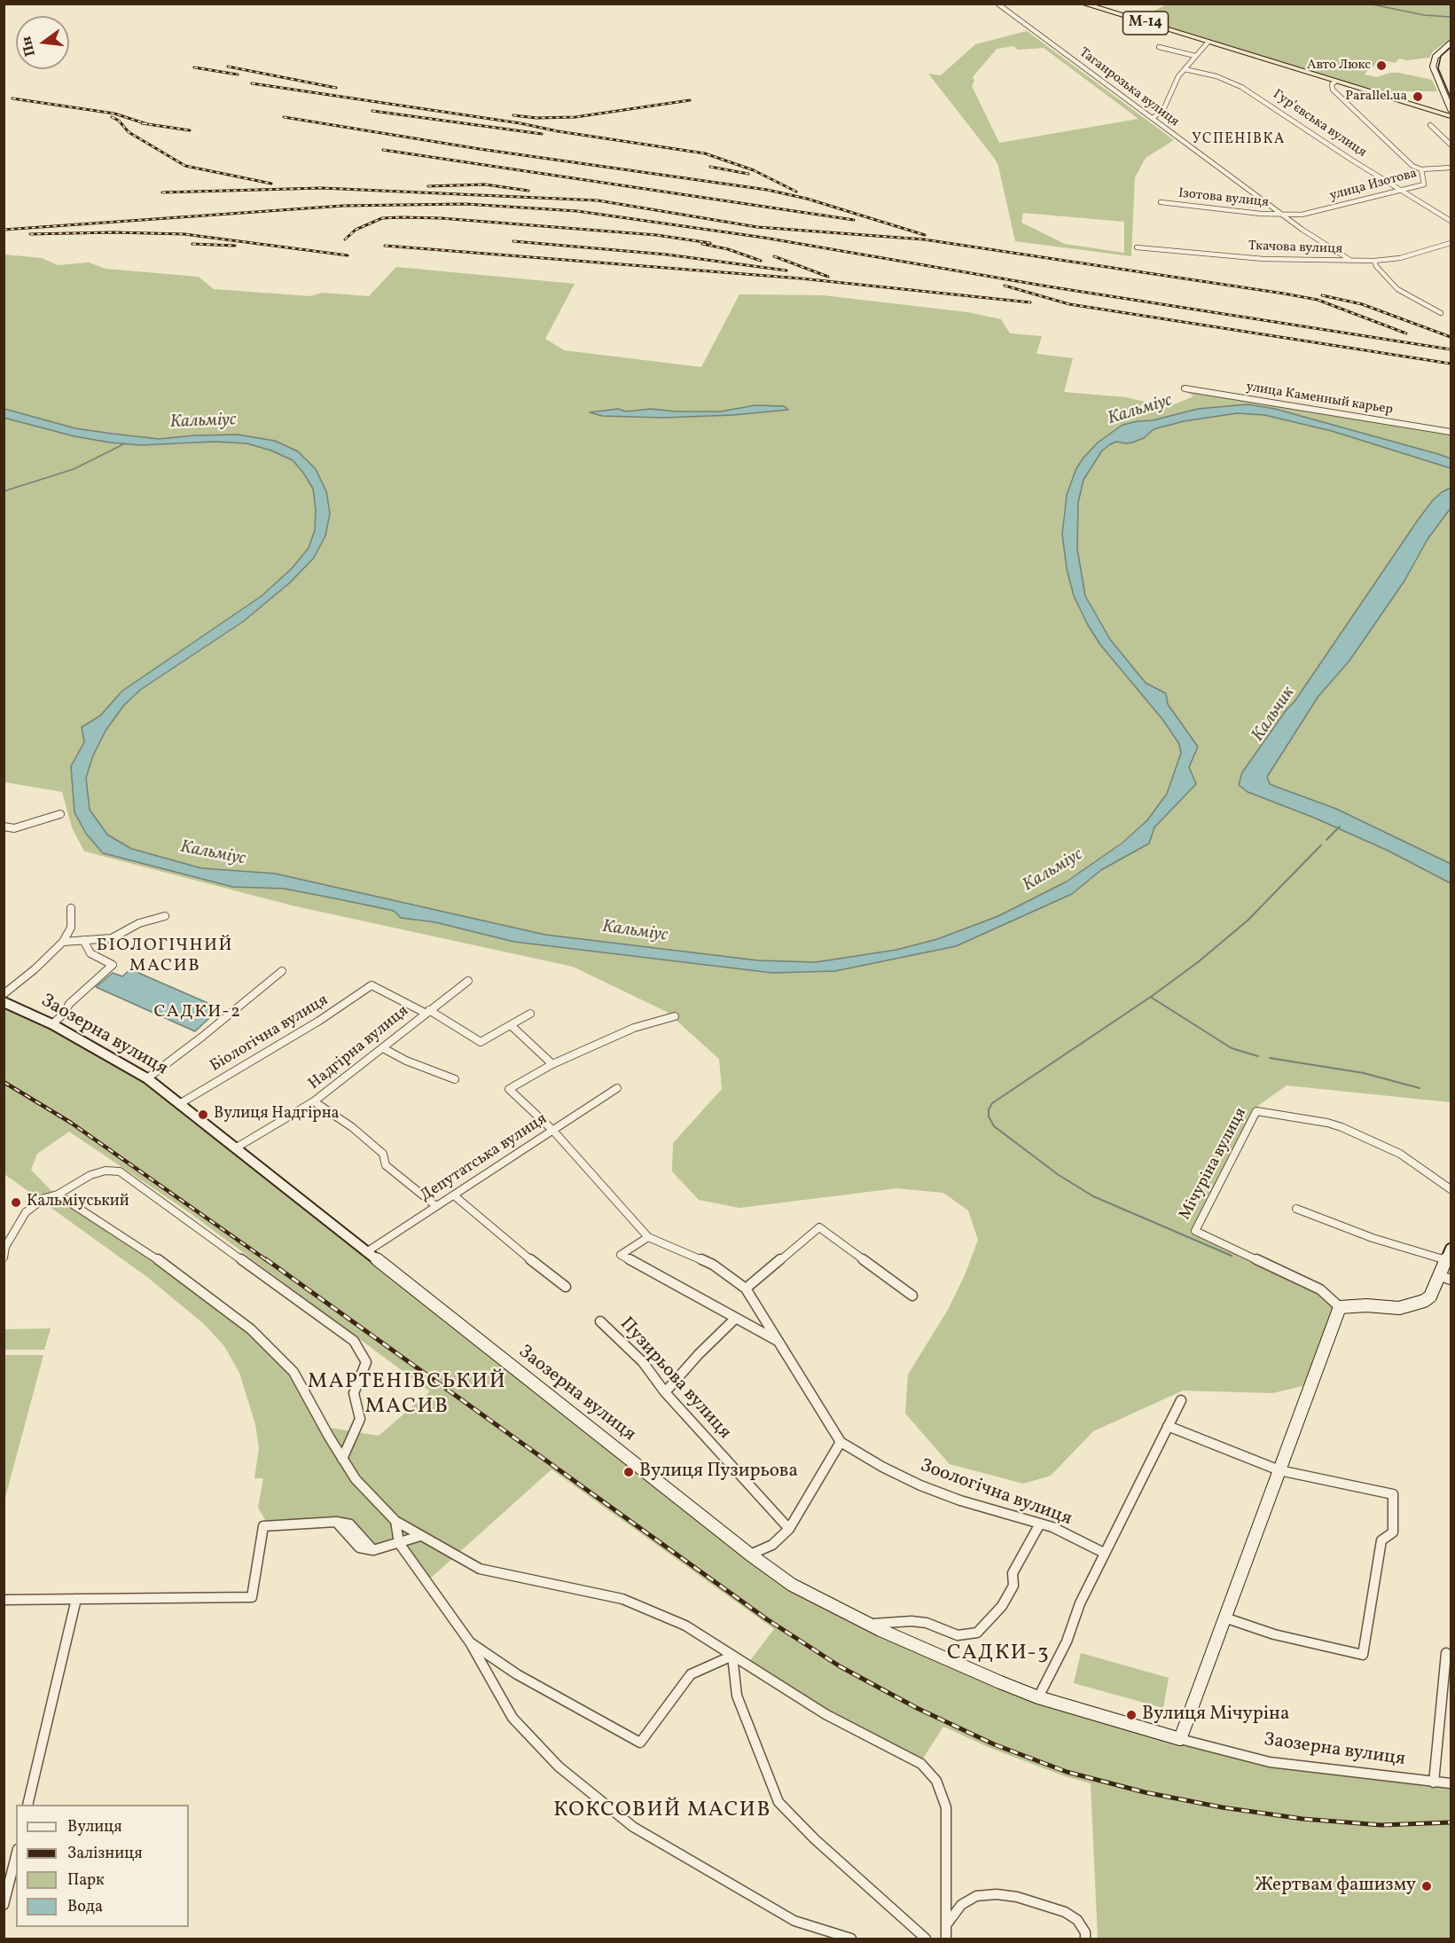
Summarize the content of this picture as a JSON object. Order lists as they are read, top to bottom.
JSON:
{
  "streets": {
    "highway": ["М-14"],
    "street": [
      "Таганрозька вулиця",
      "Гур’євська вулиця",
      "улица Изотова",
      "Ізотова вулиця",
      "Ткачова вулиця",
      "улица Каменный карьер",
      "Біологічна вулиця",
      "Заозерна вулиця",
      "Надгірна вулиця",
      "Депутатська вулиця",
      "Мічуріна вулиця",
      "Пузирьова вулиця",
      "Зоологічна вулиця"
    ]
  },
  "crossings": [
    ["Таганрозька вулиця", "улица Изотова"],
    ["Таганрозька вулиця", "Ізотова вулиця"],
    ["Таганрозька вулиця", "Ткачова вулиця"],
    ["Гур’євська вулиця", "улица Изотова"],
    ["улица Изотова", "Ізотова вулиця"],
    ["Біологічна вулиця", "Заозерна вулиця"],
    ["Біологічна вулиця", "Надгірна вулиця"],
    ["Заозерна вулиця", "Надгірна вулиця"],
    ["Заозерна вулиця", "Депутатська вулиця"],
    ["Депутатська вулиця", "Зоологічна вулиця"]
  ],
  "districts": [
    "УСПЕНІВКА",
    "БІОЛОГІЧНИЙ МАСИВ",
    "САДКИ-2",
    "МАРТЕНІВСЬКИЙ МАСИВ",
    "САДКИ-3",
    "КОКСОВИЙ МАСИВ"
  ],
  "water": ["Кальміус", "Кальчик"],
  "places": [
    "Авто Люкс",
    "Parallel.ua",
    "Вулиця Надгірна",
    "Кальміуський",
    "Вулиця Пузирьова",
    "Вулиця Мічуріна",
    "Жертвам фашизму"
  ],
  "legend": [
    "Вулиця",
    "Залізниця",
    "Парк",
    "Вода"
  ],
  "north": "left"
}
